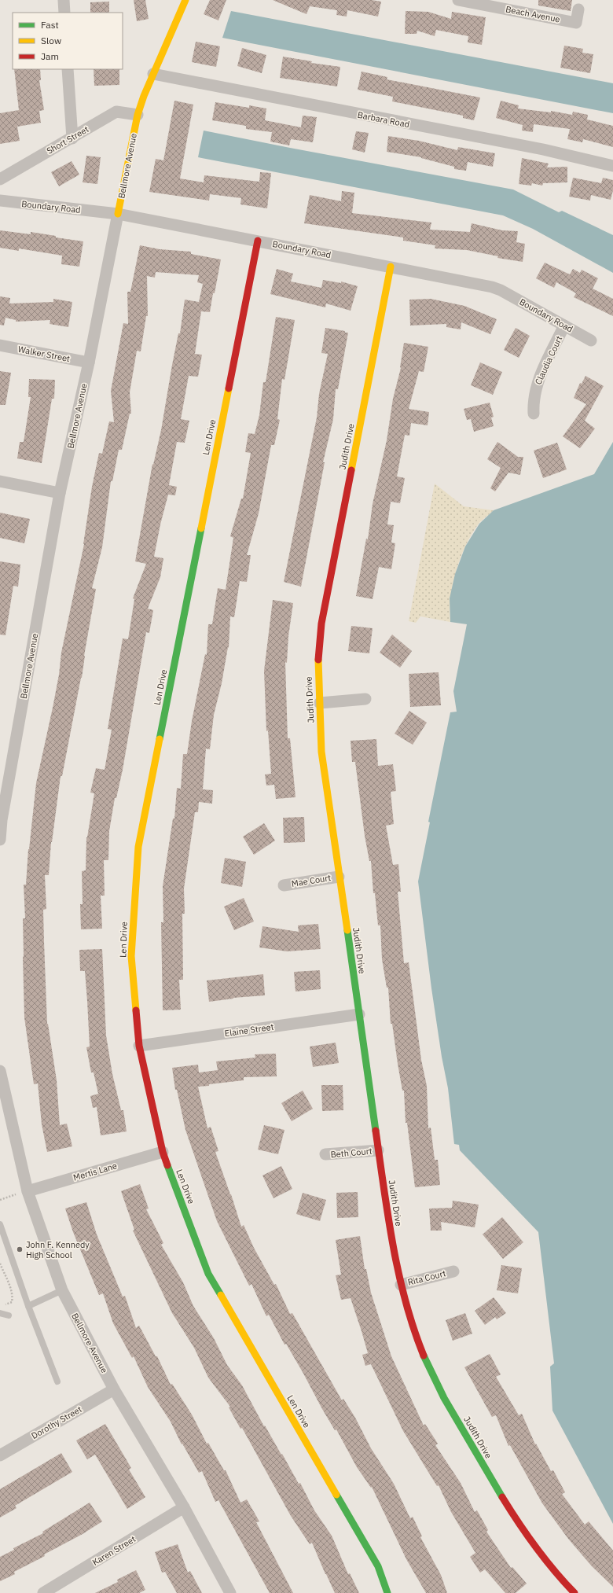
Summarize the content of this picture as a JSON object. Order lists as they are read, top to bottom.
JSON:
{
  "streets": {
    "street": [
      "Beach Avenue",
      "Barbara Road",
      "Short Street",
      "Bellmore Avenue",
      "Boundary Road",
      "Walker Street",
      "Claudia Court",
      "Len Drive",
      "Judith Drive",
      "Mae Court",
      "Elaine Street",
      "Beth Court",
      "Mertis Lane",
      "Rita Court",
      "Dorothy Street",
      "Karen Street"
    ]
  },
  "crossings": [
    ["Barbara Road", "Bellmore Avenue"],
    ["Short Street", "Bellmore Avenue"],
    ["Bellmore Avenue", "Boundary Road"],
    ["Bellmore Avenue", "Walker Street"],
    ["Bellmore Avenue", "Mertis Lane"],
    ["Bellmore Avenue", "Dorothy Street"],
    ["Bellmore Avenue", "Karen Street"],
    ["Boundary Road", "Claudia Court"],
    ["Boundary Road", "Len Drive"],
    ["Boundary Road", "Judith Drive"],
    ["Len Drive", "Elaine Street"],
    ["Len Drive", "Mertis Lane"],
    ["Judith Drive", "Mae Court"],
    ["Judith Drive", "Elaine Street"],
    ["Judith Drive", "Beth Court"],
    ["Judith Drive", "Rita Court"]
  ],
  "places": ["John F. Kennedy High School"],
  "legend": ["Fast", "Slow", "Jam"]
}
